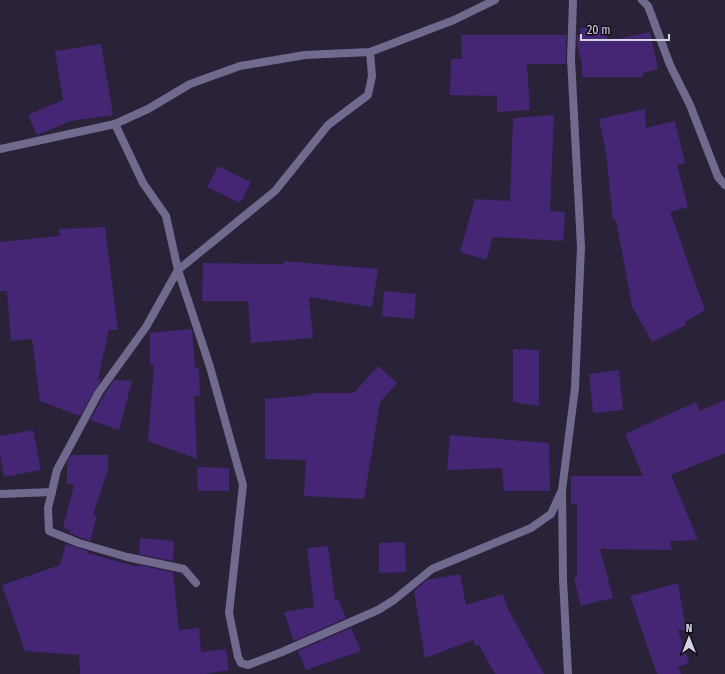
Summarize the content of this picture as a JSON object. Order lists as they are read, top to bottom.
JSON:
{
  "scale_bar": "20 m",
  "north": "top"
}
